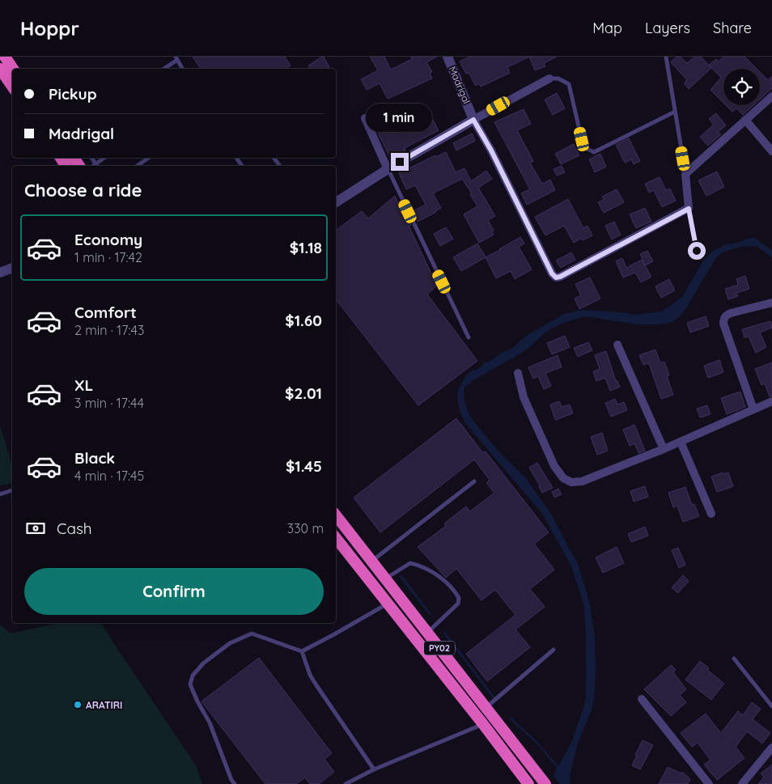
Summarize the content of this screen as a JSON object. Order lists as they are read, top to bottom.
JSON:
{
  "streets": {
    "highway": ["PY02"],
    "street": ["Madrigal"]
  },
  "places": ["ARATIRI"],
  "page": {
    "header": "Hoppr",
    "nav": ["Map", "Layers", "Share"],
    "banner": ["Pickup", "Madrigal"],
    "bubble": "1 min",
    "heading": "Choose a ride",
    "list": [
      {
        "name": "Economy",
        "note": "1 min · 17:42",
        "value": "$1.18"
      },
      {
        "name": "Comfort",
        "note": "2 min · 17:43",
        "value": "$1.60"
      },
      {
        "name": "XL",
        "note": "3 min · 17:44",
        "value": "$2.01"
      },
      {
        "name": "Black",
        "note": "4 min · 17:45",
        "value": "$1.45"
      }
    ],
    "pay": ["Cash", "330 m"],
    "buttons": "Confirm"
  }
}
